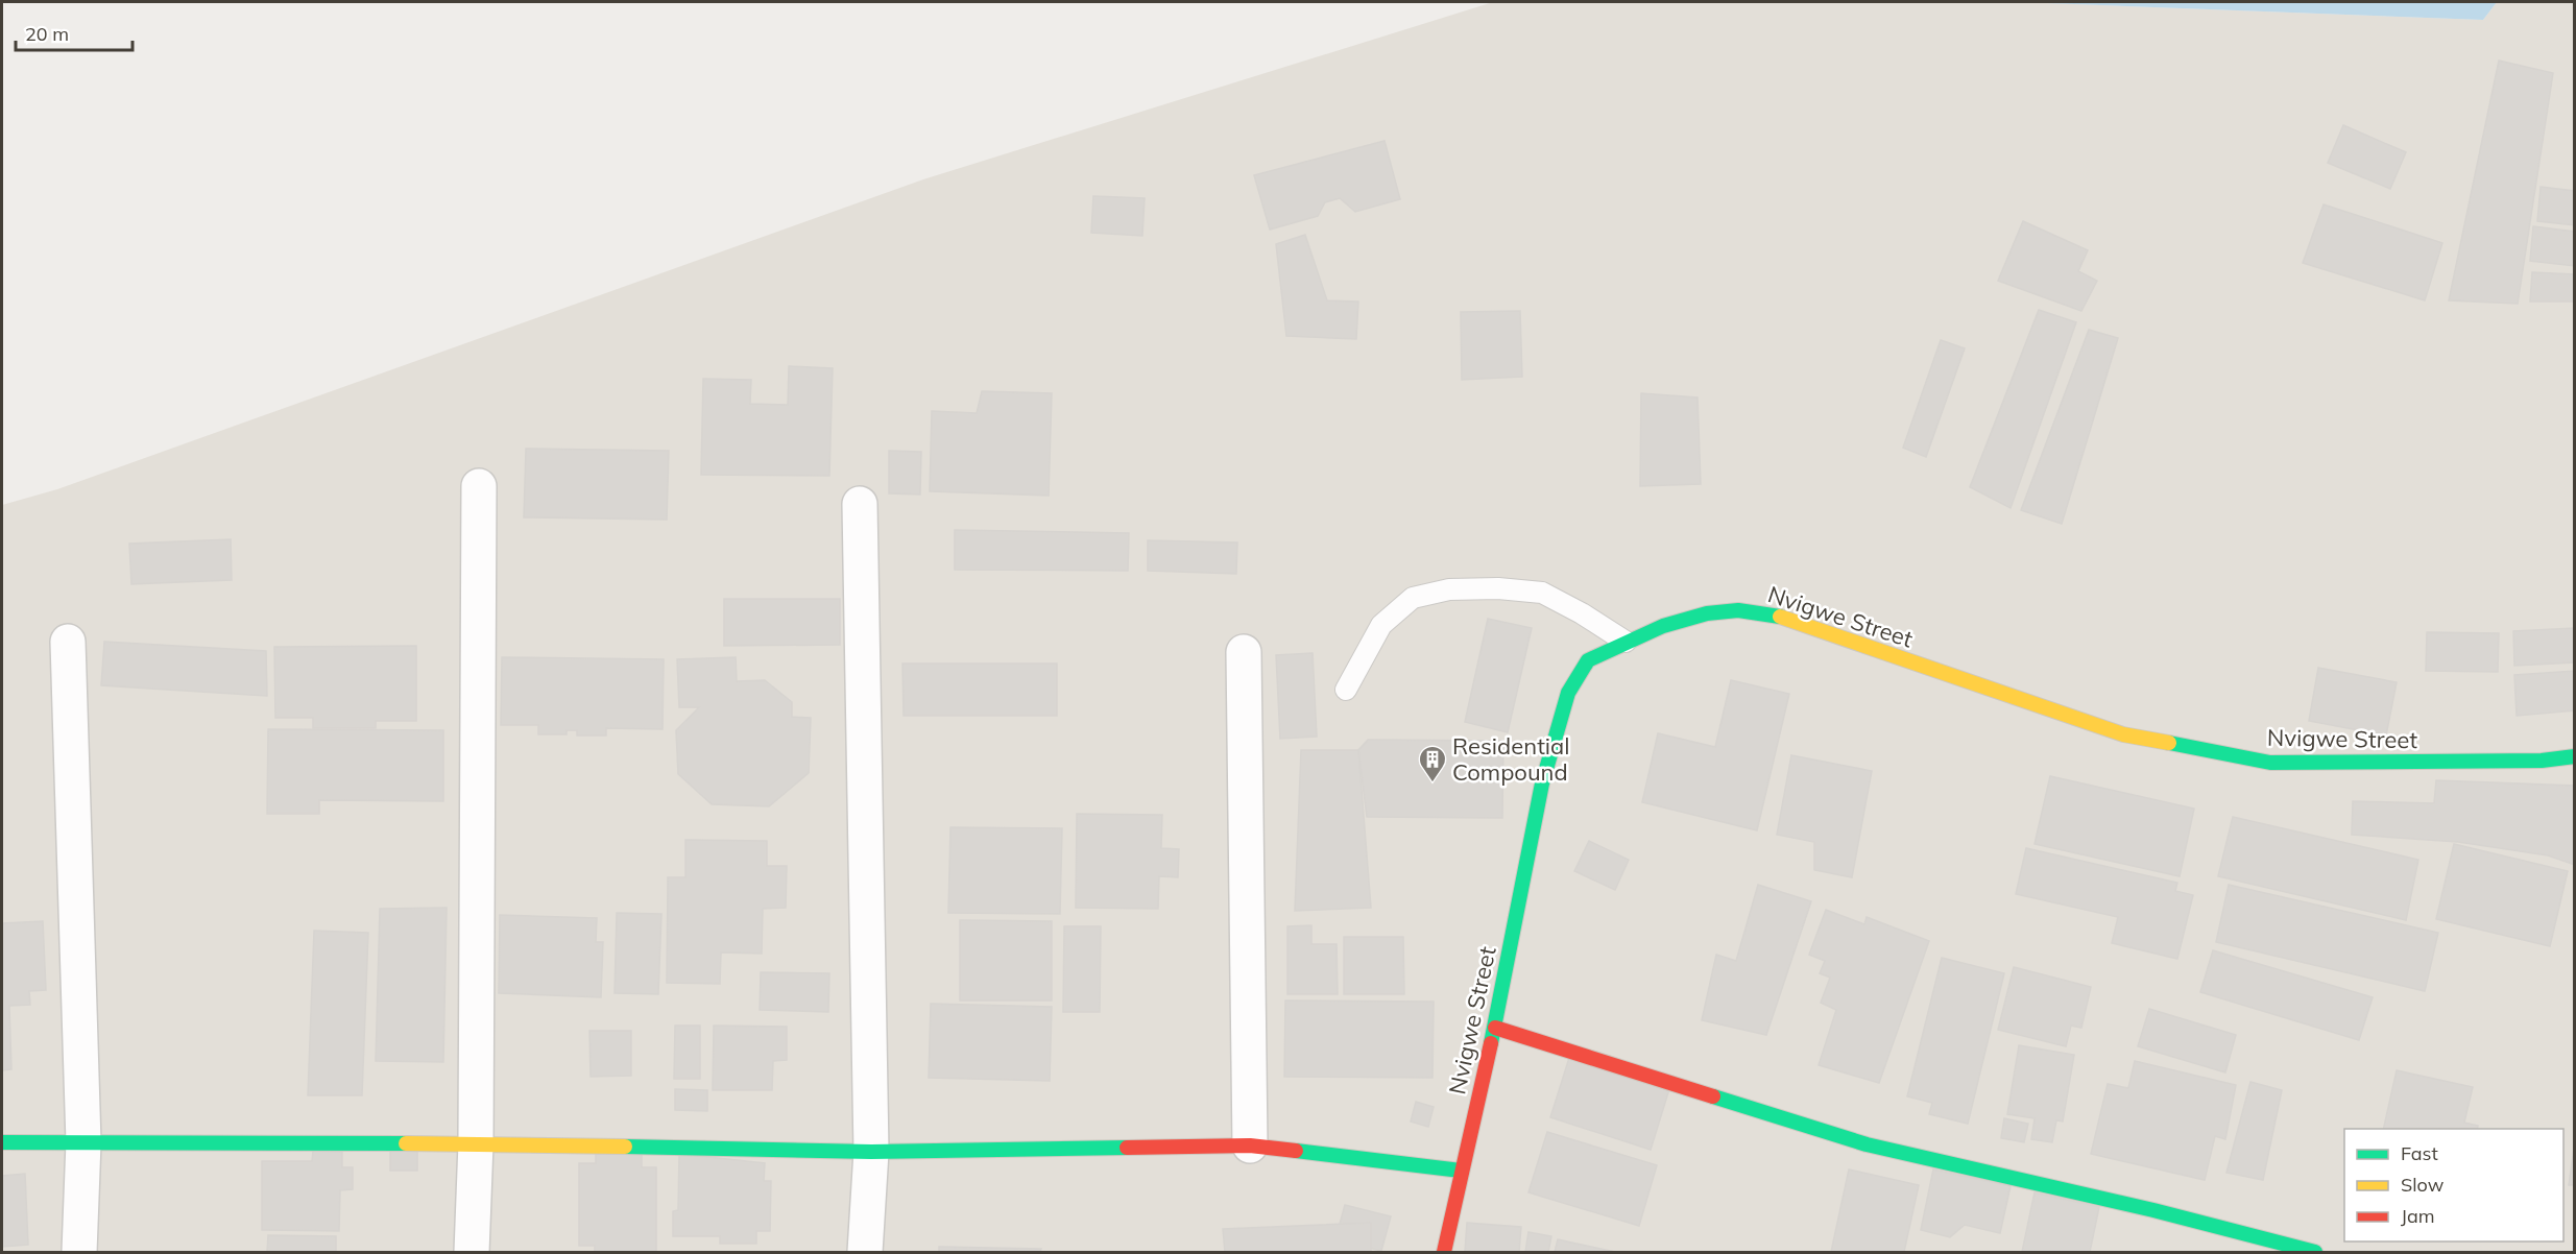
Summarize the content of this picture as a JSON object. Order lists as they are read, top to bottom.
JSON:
{
  "streets": {
    "street": ["Nvigwe Street"]
  },
  "places": {
    "building": ["Residential Compound"]
  },
  "legend": ["Fast", "Slow", "Jam"],
  "scale_bar": "20 m"
}
